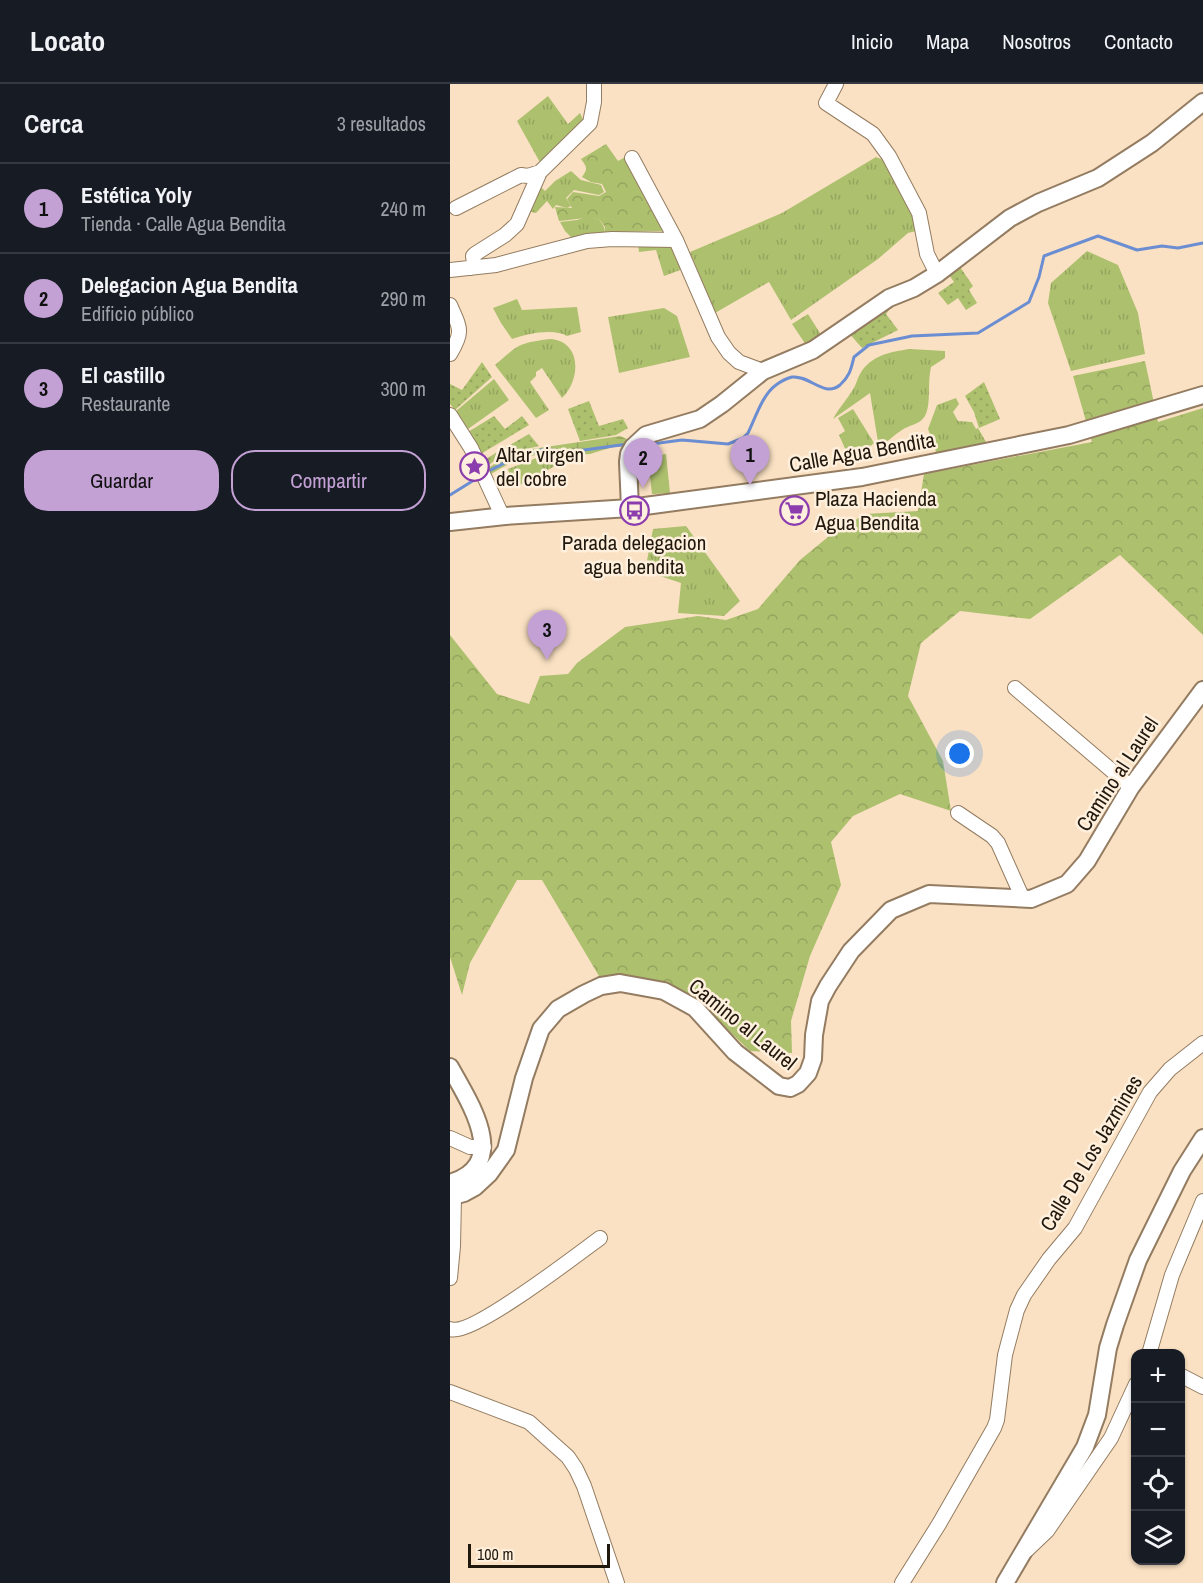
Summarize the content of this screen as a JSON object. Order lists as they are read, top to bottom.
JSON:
{
  "streets": {
    "main road": ["Calle Agua Bendita", "Camino al Laurel"],
    "street": ["Calle De Los Jazmines"]
  },
  "places": {
    "place": ["Altar virgen del cobre"],
    "supermarket": ["Plaza Hacienda Agua Bendita"],
    "bus stop": ["Parada delegacion agua bendita"]
  },
  "scale_bar": "100 m",
  "page": {
    "header": "Locato",
    "nav": [
      "Inicio",
      "Mapa",
      "Nosotros",
      "Contacto"
    ],
    "heading": ["Cerca", "3 resultados"],
    "list": [
      {
        "mark": "1",
        "name": "Estética Yoly",
        "note": "Tienda · Calle Agua Bendita",
        "value": "240 m"
      },
      {
        "mark": "2",
        "name": "Delegacion Agua Bendita",
        "note": "Edificio público",
        "value": "290 m"
      },
      {
        "mark": "3",
        "name": "El castillo",
        "note": "Restaurante",
        "value": "300 m"
      }
    ],
    "buttons": ["Guardar", "Compartir"],
    "pins": ["1", "2", "3"],
    "map_buttons": ["+", "−"],
    "scale": "100 m"
  }
}
